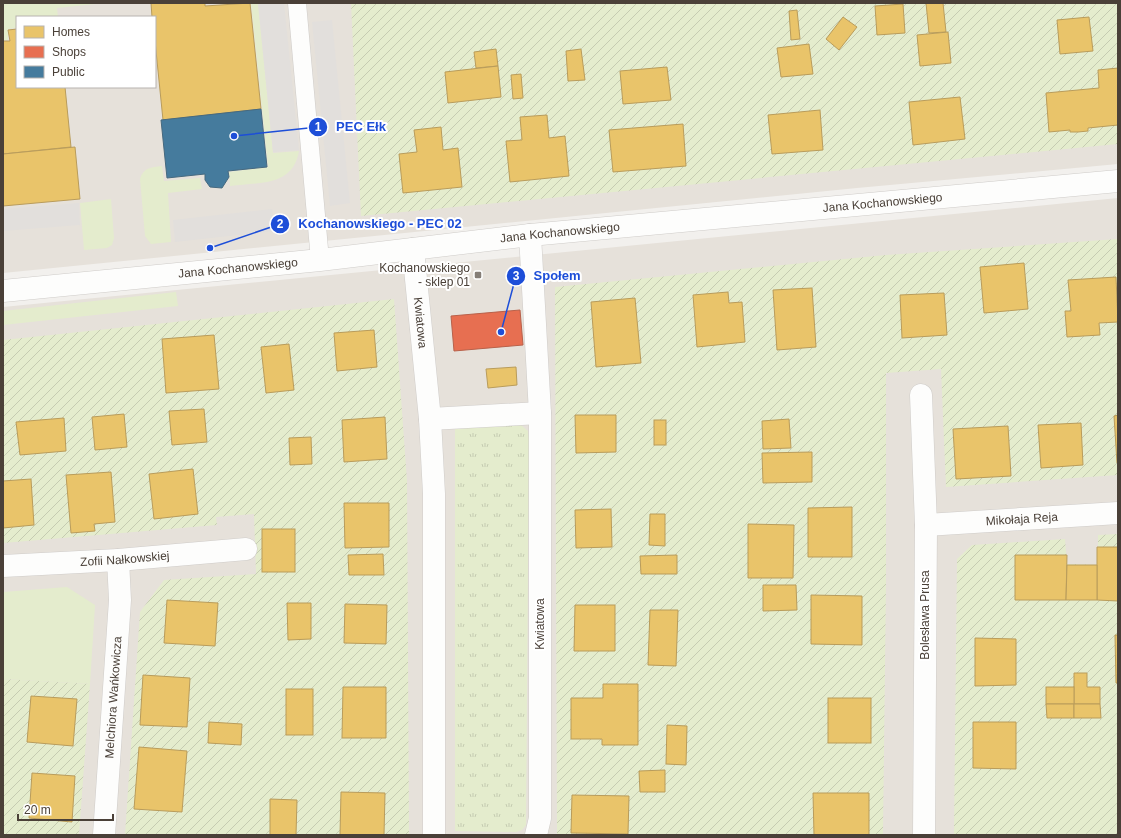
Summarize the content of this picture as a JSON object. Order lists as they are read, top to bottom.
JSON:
{
  "streets": {
    "street": [
      "Jana Kochanowskiego",
      "Kwiatowa",
      "Mikołaja Reja",
      "Zofii Nałkowskiej",
      "Bolesława Prusa",
      "Melchiora Wańkowicza"
    ]
  },
  "crossings": [
    ["Jana Kochanowskiego", "Kwiatowa"],
    ["Mikołaja Reja", "Bolesława Prusa"],
    ["Zofii Nałkowskiej", "Melchiora Wańkowicza"]
  ],
  "places": {
    "other": ["PEC Ełk", "Kochanowskiego - PEC 02", "Społem"],
    "transit": ["Kochanowskiego - sklep 01"]
  },
  "legend": ["Homes", "Shops", "Public"],
  "scale_bar": "20 m"
}
